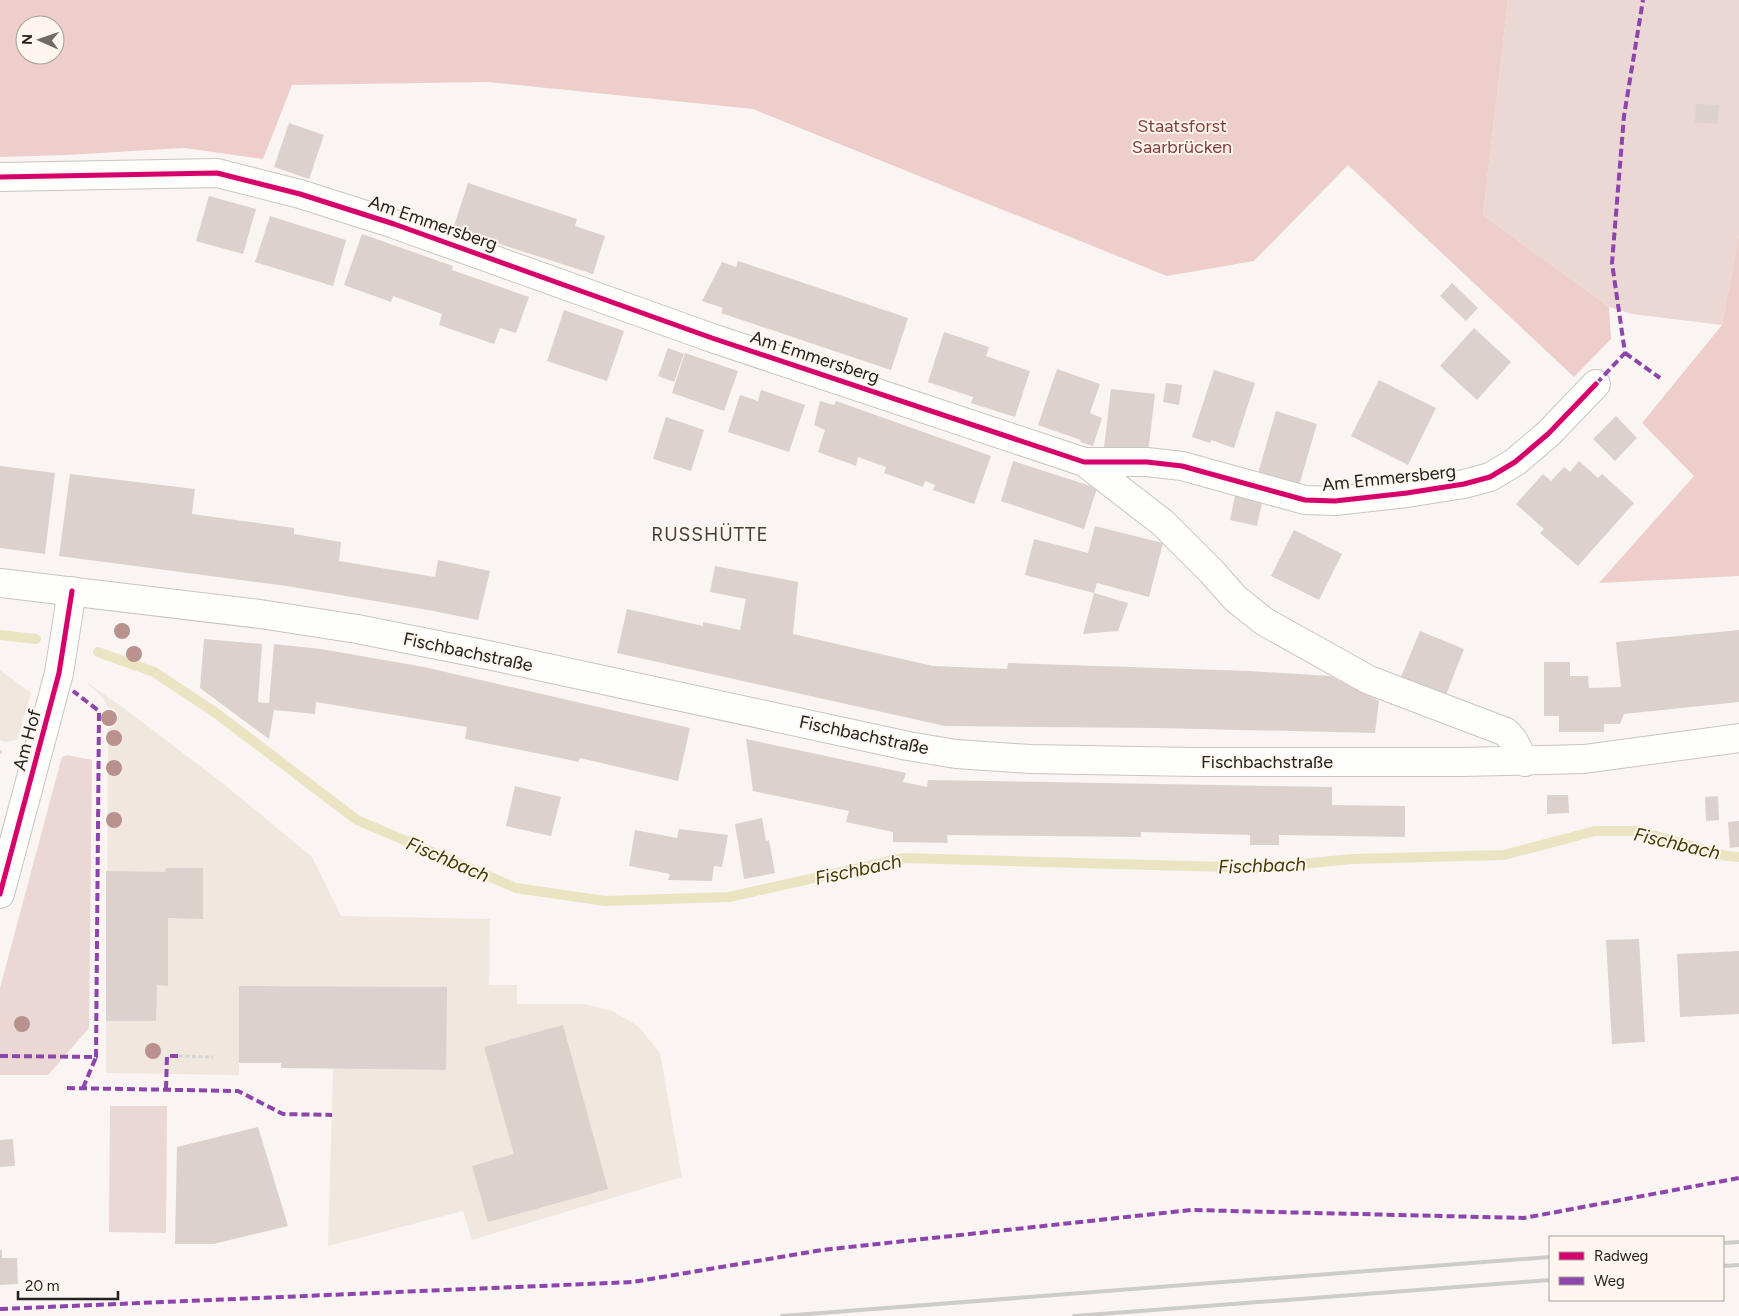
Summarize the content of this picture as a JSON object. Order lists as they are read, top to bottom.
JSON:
{
  "streets": {
    "street": ["Am Emmersberg", "Fischbachstraße", "Am Hof"]
  },
  "crossings": [
    ["Am Emmersberg", "Fischbachstraße"],
    ["Fischbachstraße", "Am Hof"]
  ],
  "districts": ["RUSSHÜTTE"],
  "water": ["Fischbach"],
  "parks": ["Staatsforst Saarbrücken"],
  "legend": ["Radweg", "Weg"],
  "scale_bar": "20 m",
  "north": "left"
}
